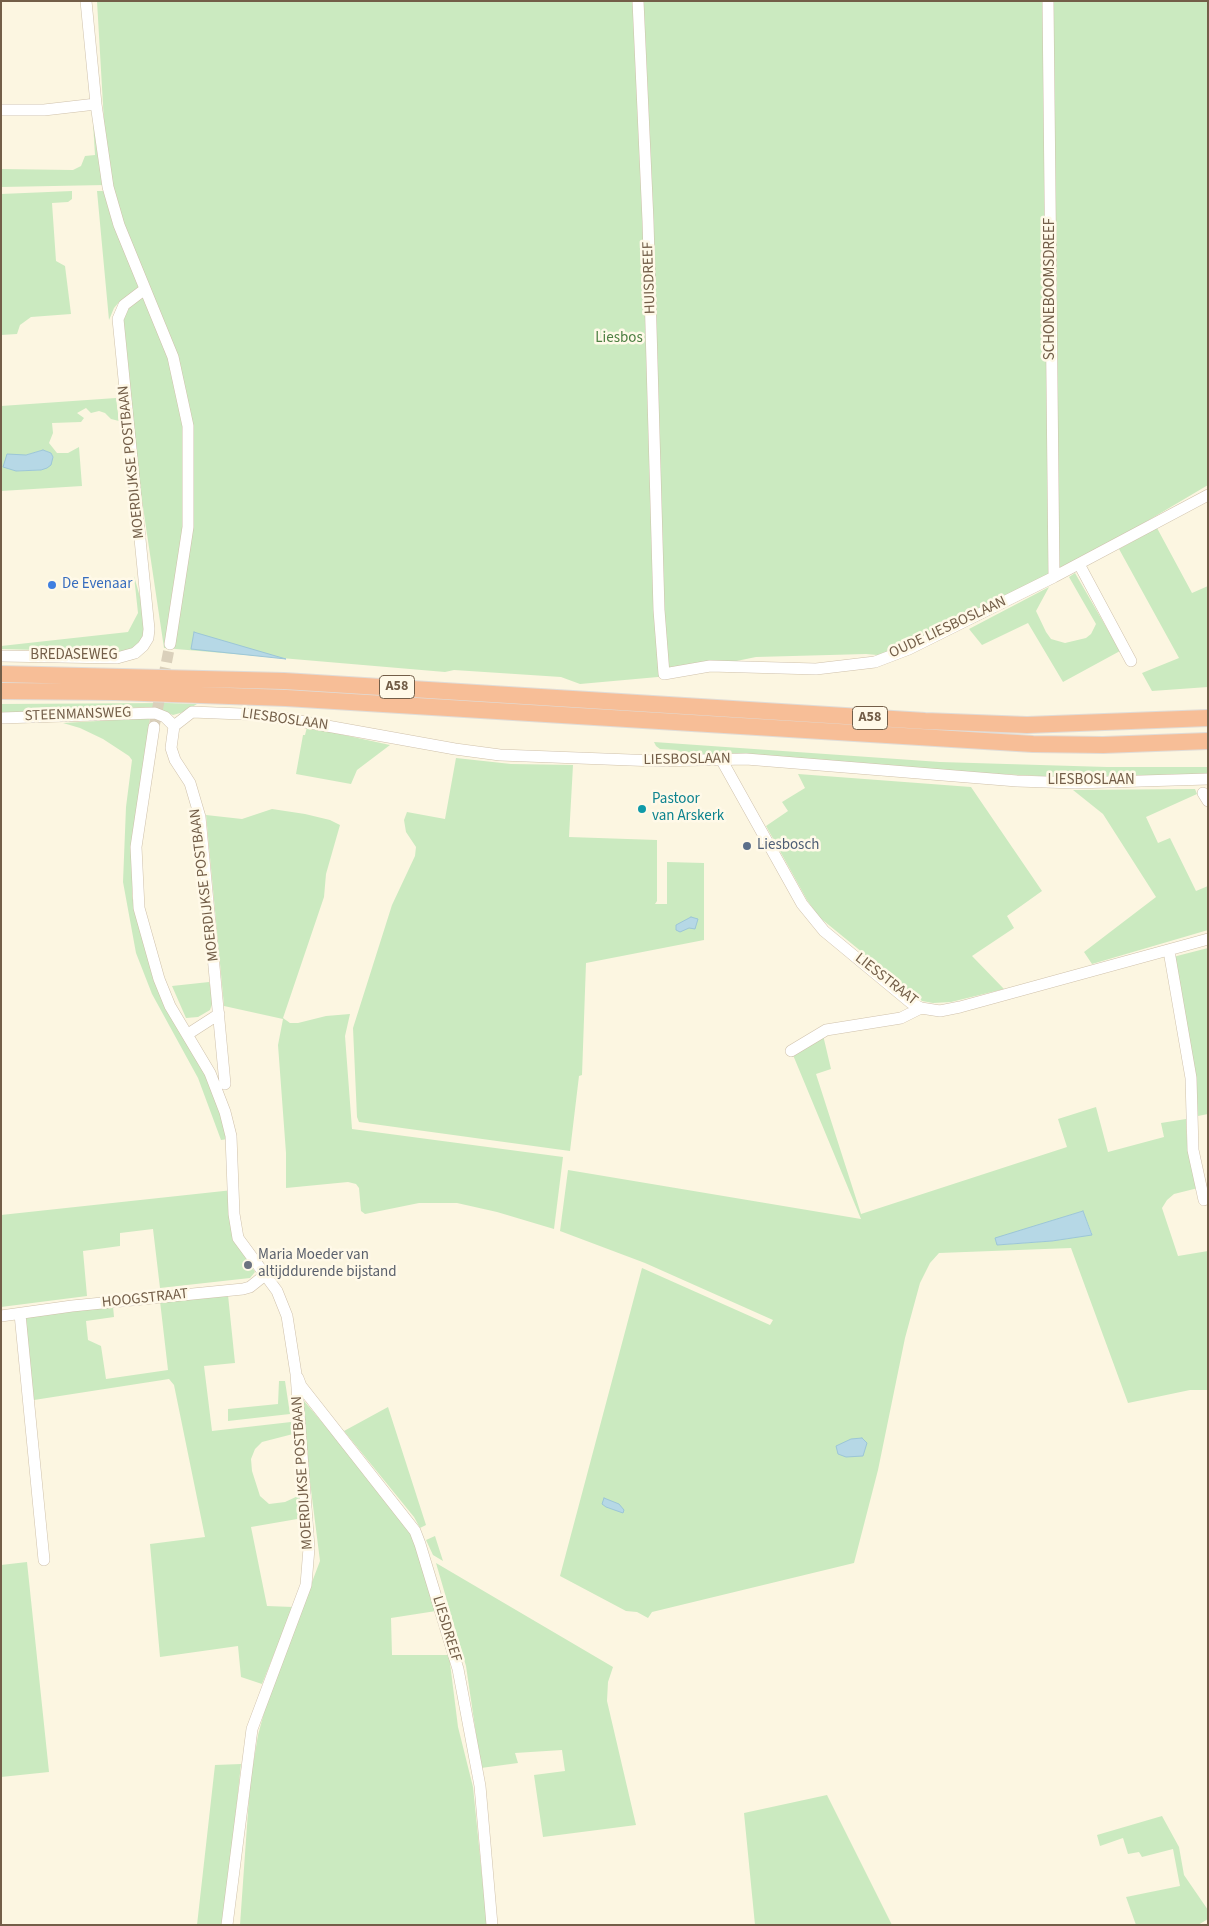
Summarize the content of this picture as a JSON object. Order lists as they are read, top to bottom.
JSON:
{
  "streets": {
    "highway": ["A58"],
    "street": [
      "HUISDREEF",
      "SCHONEBOOMSDREEF",
      "MOERDIJKSE POSTBAAN",
      "OUDE LIESBOSLAAN",
      "BREDASEWEG",
      "STEENMANSWEG",
      "LIESBOSLAAN",
      "LIESSTRAAT",
      "HOOGSTRAAT",
      "LIESDREEF"
    ]
  },
  "crossings": [
    ["HUISDREEF", "OUDE LIESBOSLAAN"],
    ["SCHONEBOOMSDREEF", "OUDE LIESBOSLAAN"],
    ["MOERDIJKSE POSTBAAN", "BREDASEWEG"],
    ["MOERDIJKSE POSTBAAN", "STEENMANSWEG"],
    ["MOERDIJKSE POSTBAAN", "LIESBOSLAAN"],
    ["MOERDIJKSE POSTBAAN", "HOOGSTRAAT"],
    ["MOERDIJKSE POSTBAAN", "LIESDREEF"],
    ["STEENMANSWEG", "LIESBOSLAAN"],
    ["LIESBOSLAAN", "LIESSTRAAT"]
  ],
  "parks": ["Liesbos"],
  "places": [
    "De Evenaar",
    "Pastoor van Arskerk",
    "Liesbosch",
    "Maria Moeder van altijddurende bijstand"
  ]
}
